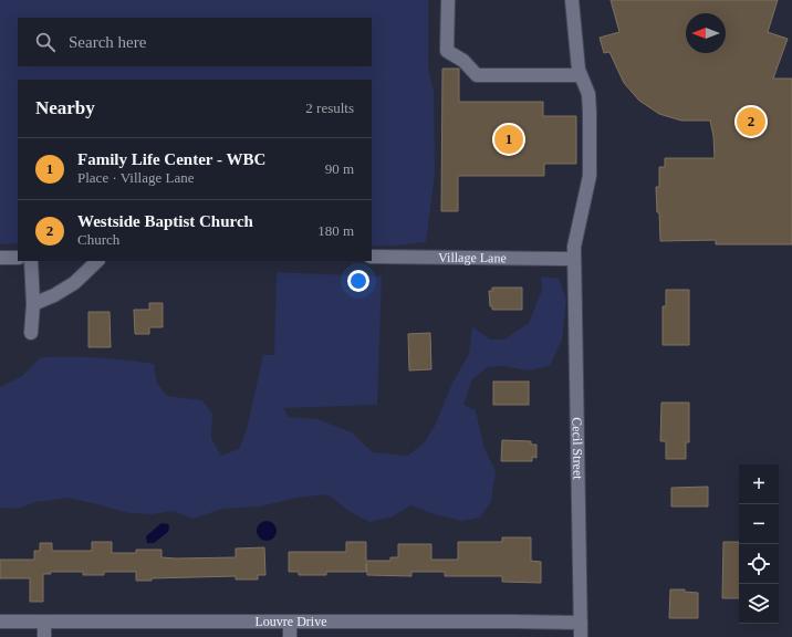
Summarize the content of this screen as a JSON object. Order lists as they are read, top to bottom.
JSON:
{
  "streets": {
    "street": ["Village Lane", "Cecil Street", "Louvre Drive"]
  },
  "crossings": [
    ["Village Lane", "Cecil Street"],
    ["Cecil Street", "Louvre Drive"]
  ],
  "north": "left",
  "page": {
    "search": "Search here",
    "heading": ["Nearby", "2 results"],
    "pins": ["2", "1"],
    "list": [
      {
        "mark": "1",
        "name": "Family Life Center - WBC",
        "note": "Place · Village Lane",
        "value": "90 m"
      },
      {
        "mark": "2",
        "name": "Westside Baptist Church",
        "note": "Church",
        "value": "180 m"
      }
    ],
    "map_buttons": ["+", "−"]
  }
}
